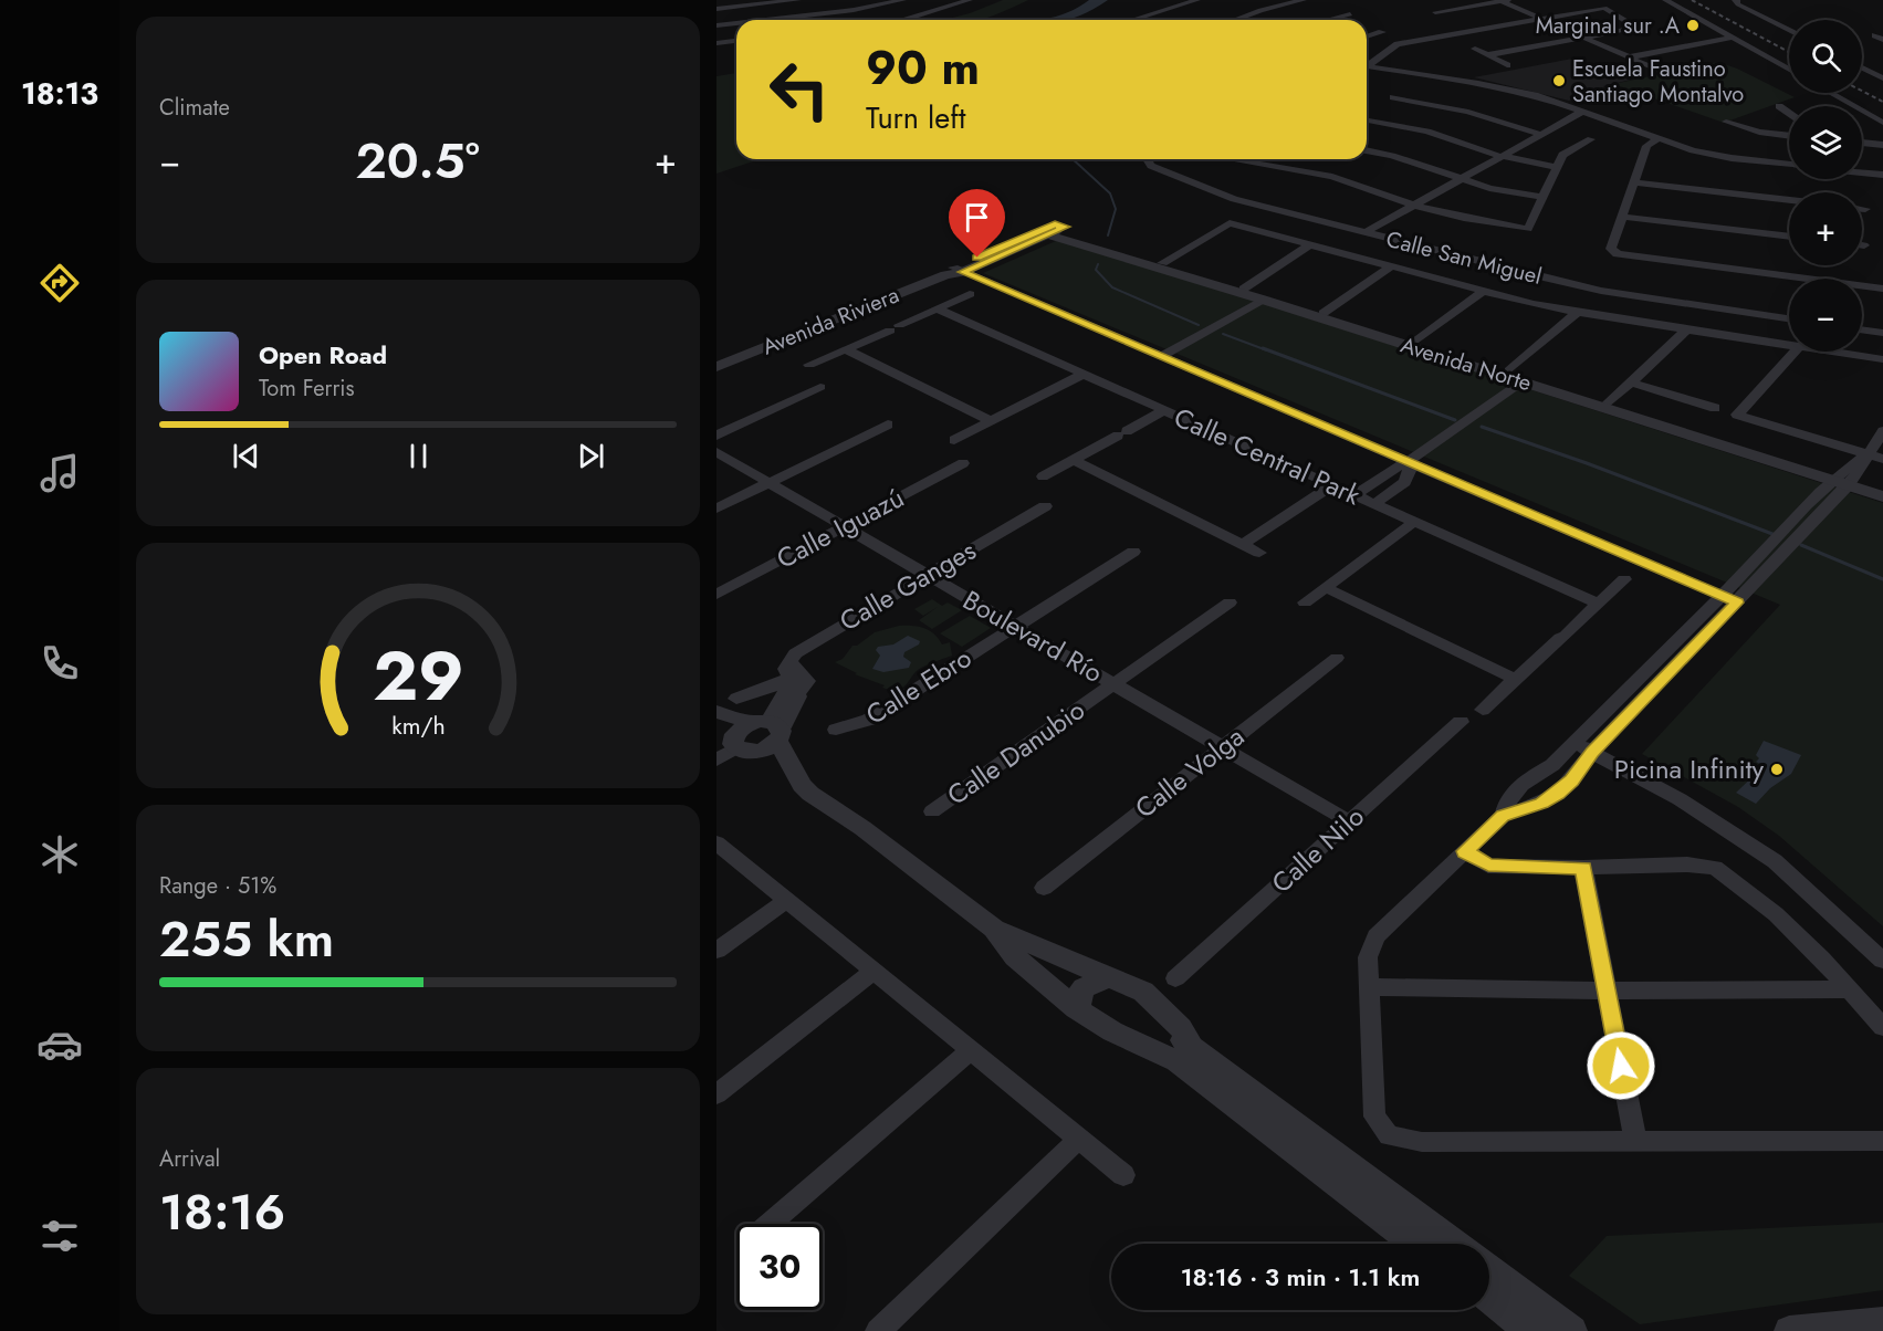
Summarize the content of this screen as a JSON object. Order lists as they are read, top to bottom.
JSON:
{
  "streets": {
    "street": [
      "Calle San Miguel",
      "Avenida Riviera",
      "Avenida Norte",
      "Calle Central Park",
      "Calle Iguazú",
      "Calle Ganges",
      "Boulevard Río",
      "Calle Ebro",
      "Calle Danubio",
      "Calle Volga",
      "Calle Nilo"
    ]
  },
  "crossings": [
    ["Avenida Riviera", "Avenida Norte"],
    ["Calle Iguazú", "Boulevard Río"],
    ["Calle Ganges", "Boulevard Río"],
    ["Boulevard Río", "Calle Ebro"],
    ["Boulevard Río", "Calle Danubio"],
    ["Boulevard Río", "Calle Volga"],
    ["Boulevard Río", "Calle Nilo"]
  ],
  "places": ["Marginal sur .A", "Escuela Faustino Santiago Montalvo", "Picina Infinity"],
  "page": {
    "tabs": "18:13",
    "tile": [
      "Climate",
      ["Range · 51%", "255 km"],
      ["Arrival", "18:16"]
    ],
    "map_buttons": ["+", "−"],
    "turn": ["90 m", "Turn left"],
    "heat": ["−", "20.5°", "+"],
    "song": ["Open Road", "Tom Ferris"],
    "limit": "30",
    "trip": "18:16 · 3 min · 1.1 km",
    "gauge": ["29", "km/h"]
  }
}
